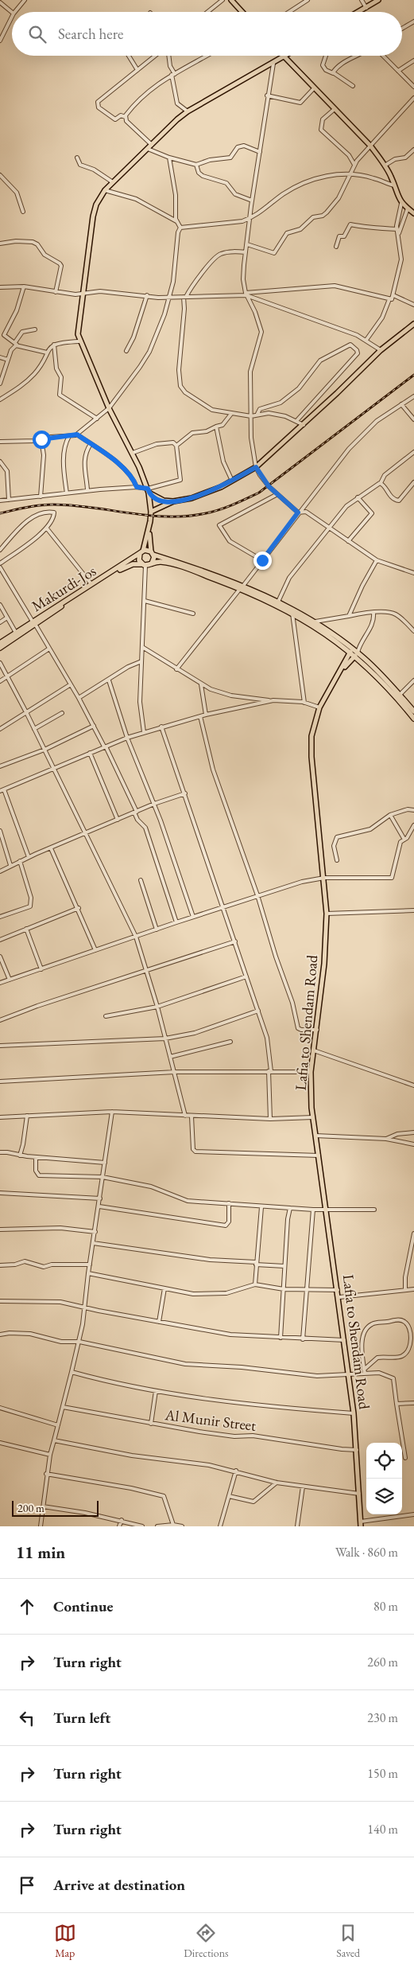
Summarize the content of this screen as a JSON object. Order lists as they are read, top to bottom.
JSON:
{
  "streets": {
    "highway": ["Makurdi-Jos"],
    "main road": ["Lafia to Shendam Road"],
    "street": ["Al Munir Street"]
  },
  "crossings": [
    ["Lafia to Shendam Road", "Al Munir Street"]
  ],
  "scale_bar": "200 m",
  "page": {
    "search": "Search here",
    "scale": "200 m",
    "heading": ["11 min", "Walk · 860 m"],
    "list": [
      ["Continue", "80 m"],
      ["Turn right", "260 m"],
      ["Turn left", "230 m"],
      ["Turn right", "150 m"],
      ["Turn right", "140 m"],
      "Arrive at destination"
    ],
    "nav": ["Map", "Directions", "Saved"]
  }
}
